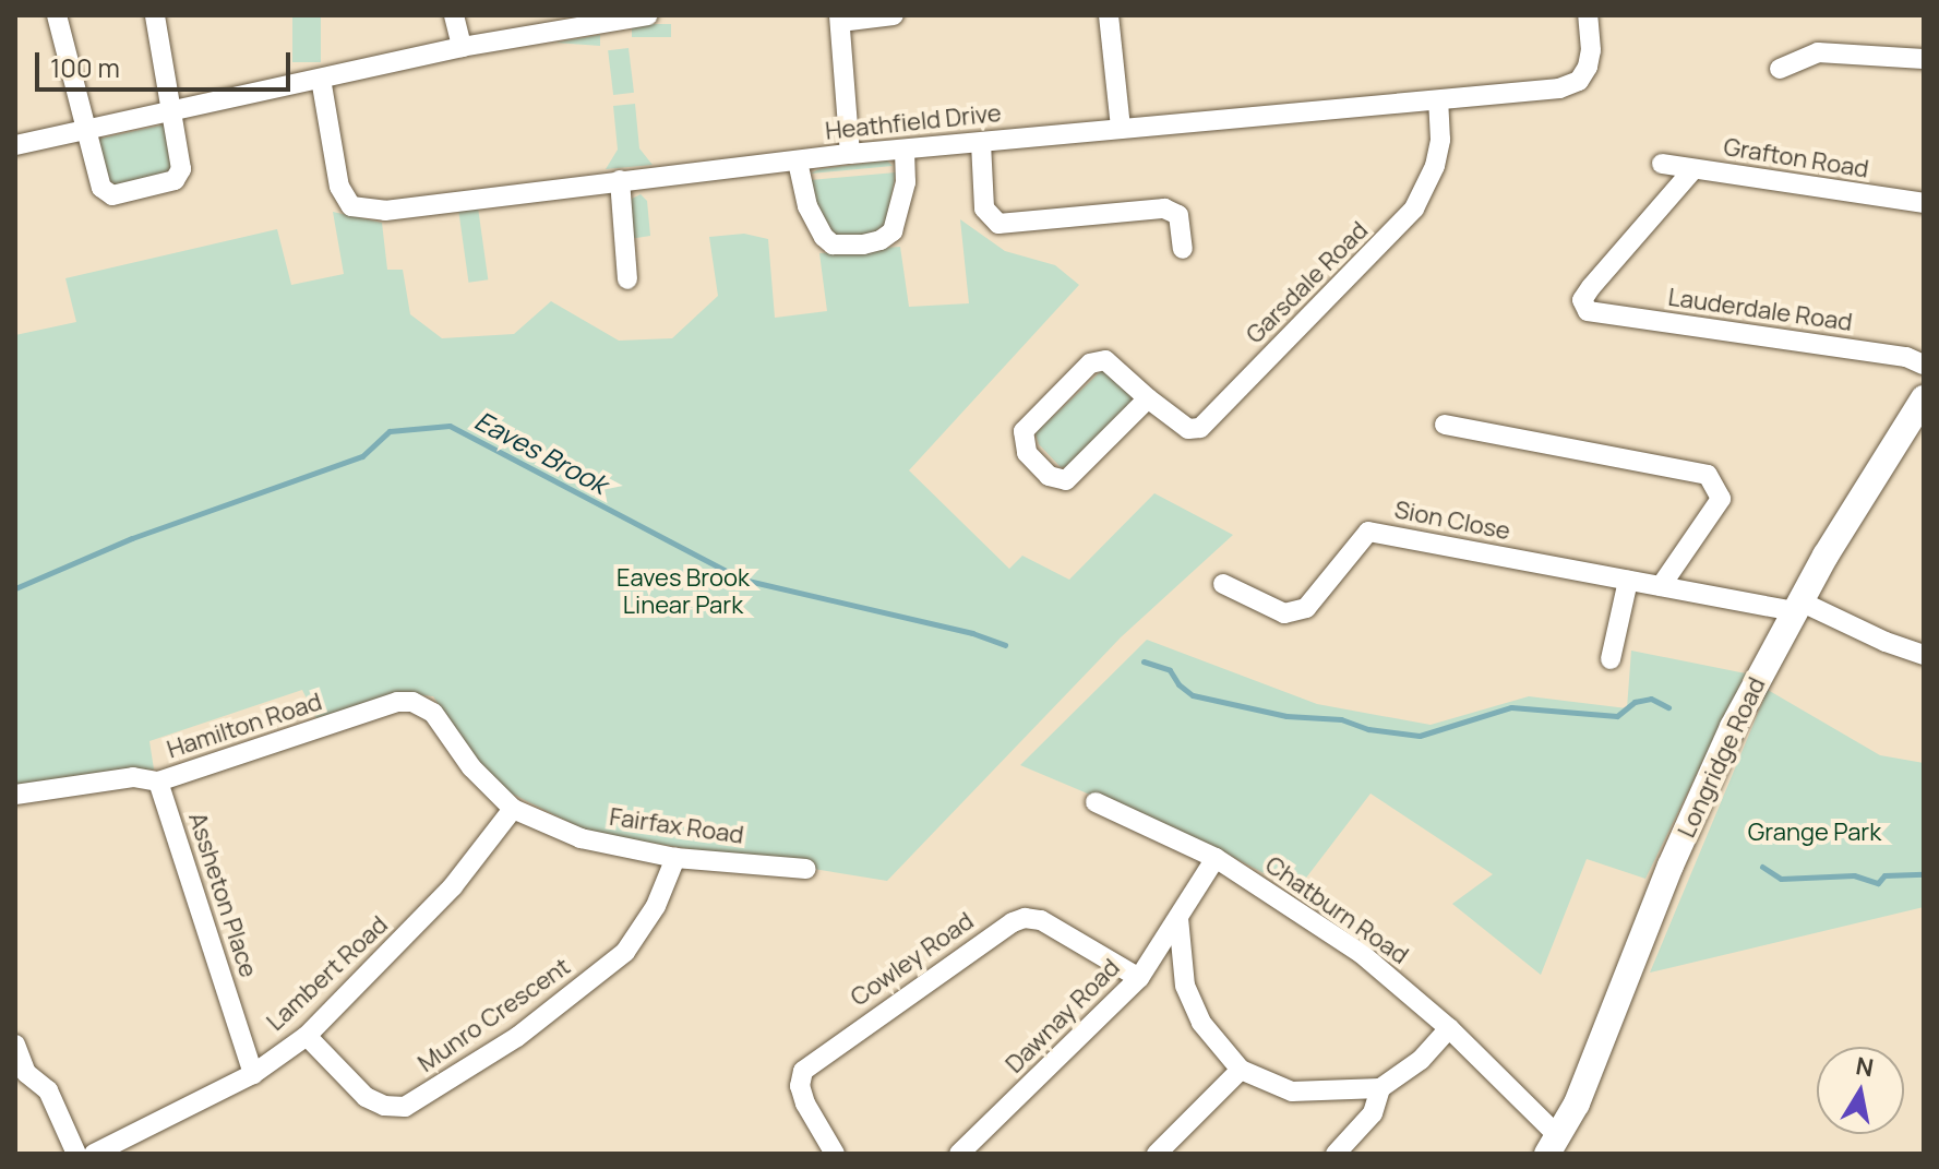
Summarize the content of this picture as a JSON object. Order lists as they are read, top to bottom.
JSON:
{
  "streets": {
    "main road": ["Longridge Road"],
    "street": [
      "Heathfield Drive",
      "Grafton Road",
      "Garsdale Road",
      "Lauderdale Road",
      "Sion Close",
      "Hamilton Road",
      "Fairfax Road",
      "Assheton Place",
      "Chatburn Road",
      "Cowley Road",
      "Lambert Road",
      "Munro Crescent",
      "Dawnay Road"
    ]
  },
  "crossings": [
    ["Heathfield Drive", "Garsdale Road"],
    ["Grafton Road", "Lauderdale Road"],
    ["Sion Close", "Longridge Road"],
    ["Hamilton Road", "Fairfax Road"],
    ["Hamilton Road", "Assheton Place"],
    ["Longridge Road", "Chatburn Road"],
    ["Fairfax Road", "Lambert Road"],
    ["Fairfax Road", "Munro Crescent"],
    ["Assheton Place", "Lambert Road"],
    ["Chatburn Road", "Dawnay Road"],
    ["Cowley Road", "Dawnay Road"],
    ["Lambert Road", "Munro Crescent"]
  ],
  "water": ["Eaves Brook"],
  "parks": ["Eaves Brook Linear Park", "Grange Park"],
  "scale_bar": "100 m",
  "north": "top"
}
